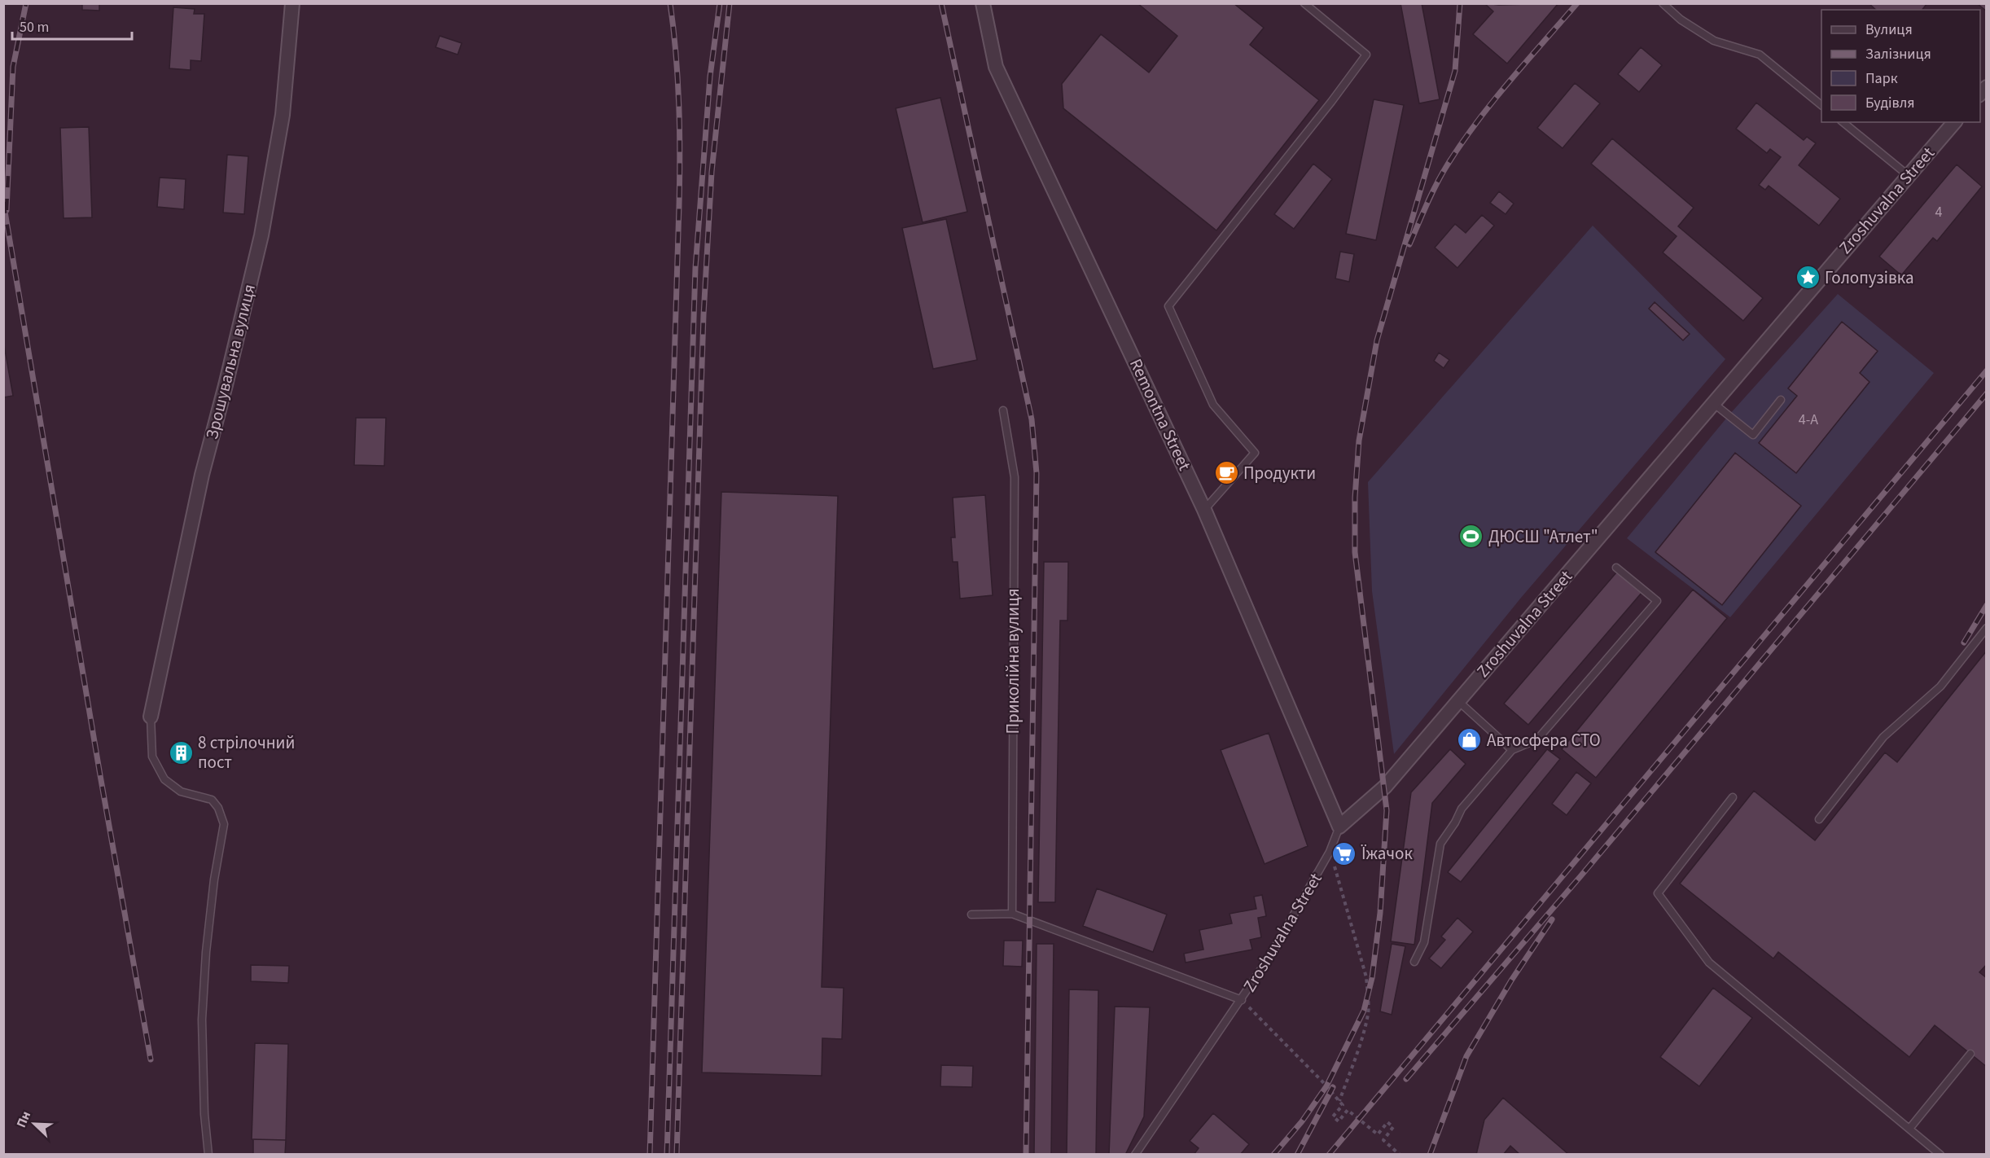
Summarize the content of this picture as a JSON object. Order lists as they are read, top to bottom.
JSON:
{
  "streets": {
    "street": ["Zroshuvalna Street", "Зрошувальна вулиця", "Remontna Street"],
    "lane": ["Приколійна вулиця"]
  },
  "crossings": [
    ["Zroshuvalna Street", "Remontna Street"]
  ],
  "places": {
    "place": ["Голопузівка"],
    "cafe": ["Продукти"],
    "sports": ["ДЮСШ \"Атлет\""],
    "shop": ["Автосфера СТО"],
    "building": ["8 стрілочний пост"],
    "supermarket": ["Їжачок"]
  },
  "house_numbers": ["4", "4-А"],
  "legend": [
    "Вулиця",
    "Залізниця",
    "Парк",
    "Будівля"
  ],
  "scale_bar": "50 m",
  "north": "top left"
}
